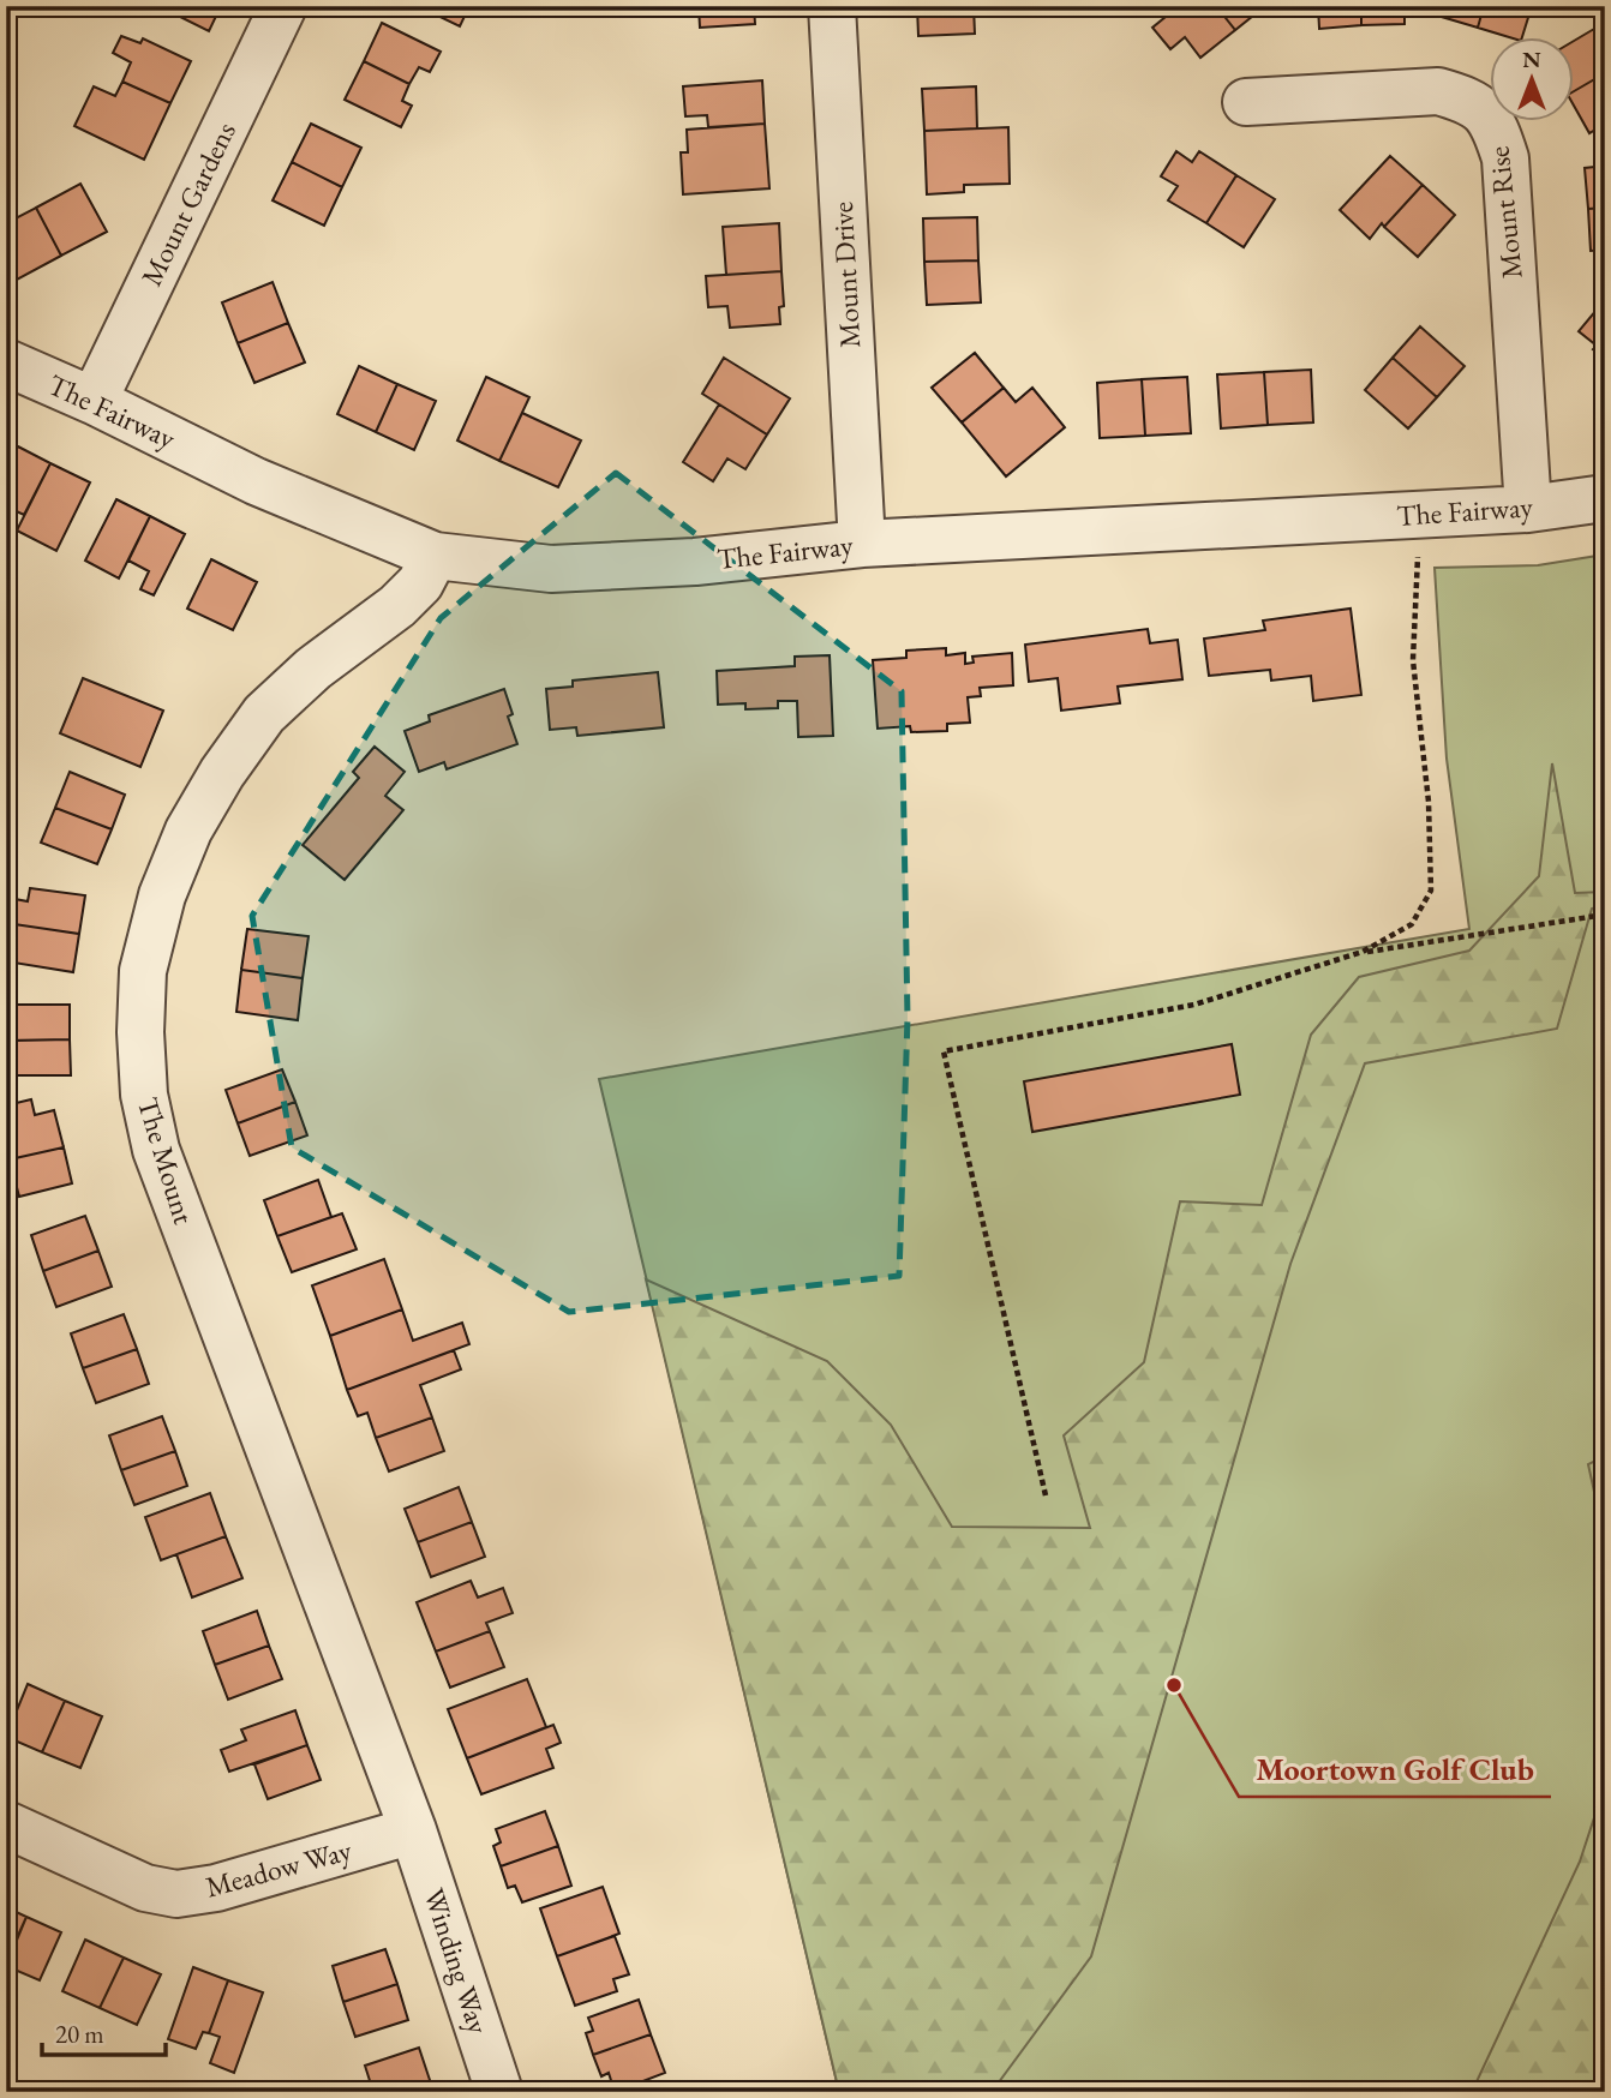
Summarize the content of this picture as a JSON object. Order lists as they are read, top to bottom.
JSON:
{
  "streets": {
    "street": [
      "Mount Gardens",
      "Mount Rise",
      "Mount Drive",
      "The Fairway",
      "The Mount",
      "Meadow Way",
      "Winding Way"
    ]
  },
  "crossings": [
    ["Mount Gardens", "The Fairway"],
    ["Mount Rise", "The Fairway"],
    ["Mount Drive", "The Fairway"],
    ["The Fairway", "The Mount"],
    ["The Mount", "Meadow Way"],
    ["The Mount", "Winding Way"],
    ["Meadow Way", "Winding Way"]
  ],
  "places": ["Moortown Golf Club"],
  "scale_bar": "20 m",
  "north": "top"
}
